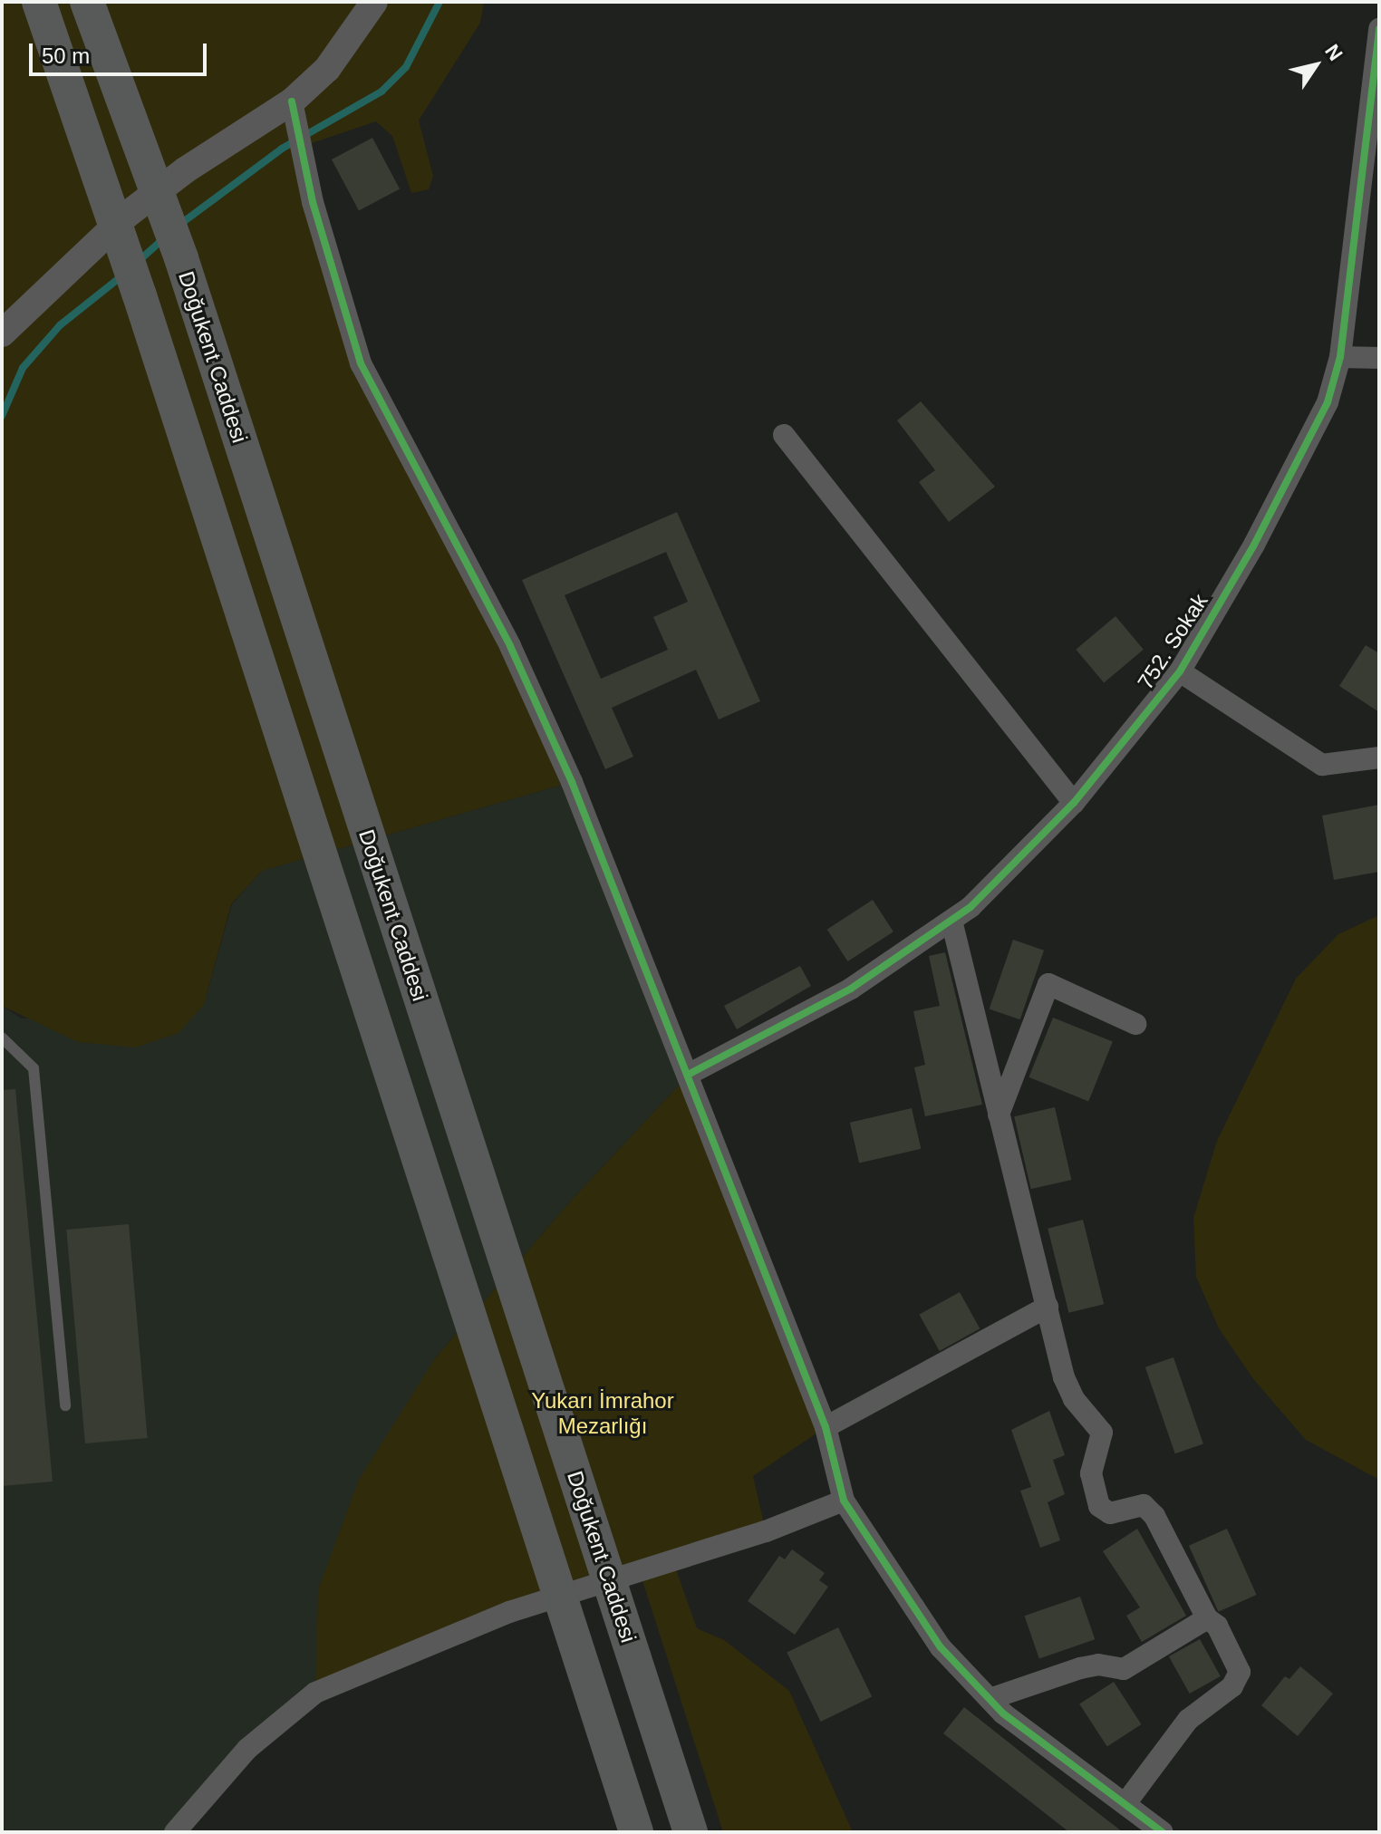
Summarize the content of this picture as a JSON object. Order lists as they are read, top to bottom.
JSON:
{
  "streets": {
    "main road": ["Doğukent Caddesi"],
    "street": ["752. Sokak"]
  },
  "parks": ["Yukarı İmrahor Mezarlığı"],
  "scale_bar": "50 m",
  "north": "top right"
}
